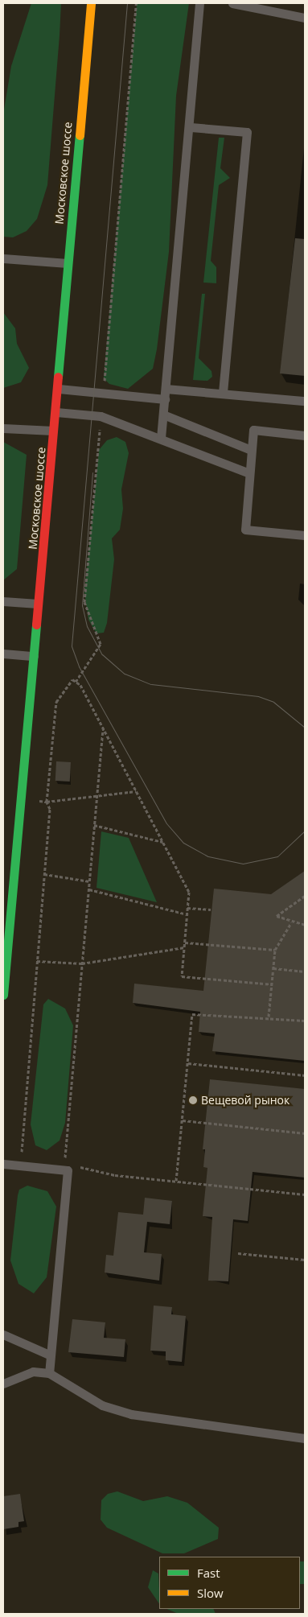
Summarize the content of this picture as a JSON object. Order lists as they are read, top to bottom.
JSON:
{
  "streets": {
    "main road": ["Московское шоссе"]
  },
  "places": ["Вещевой рынок"],
  "legend": ["Fast", "Slow"]
}
